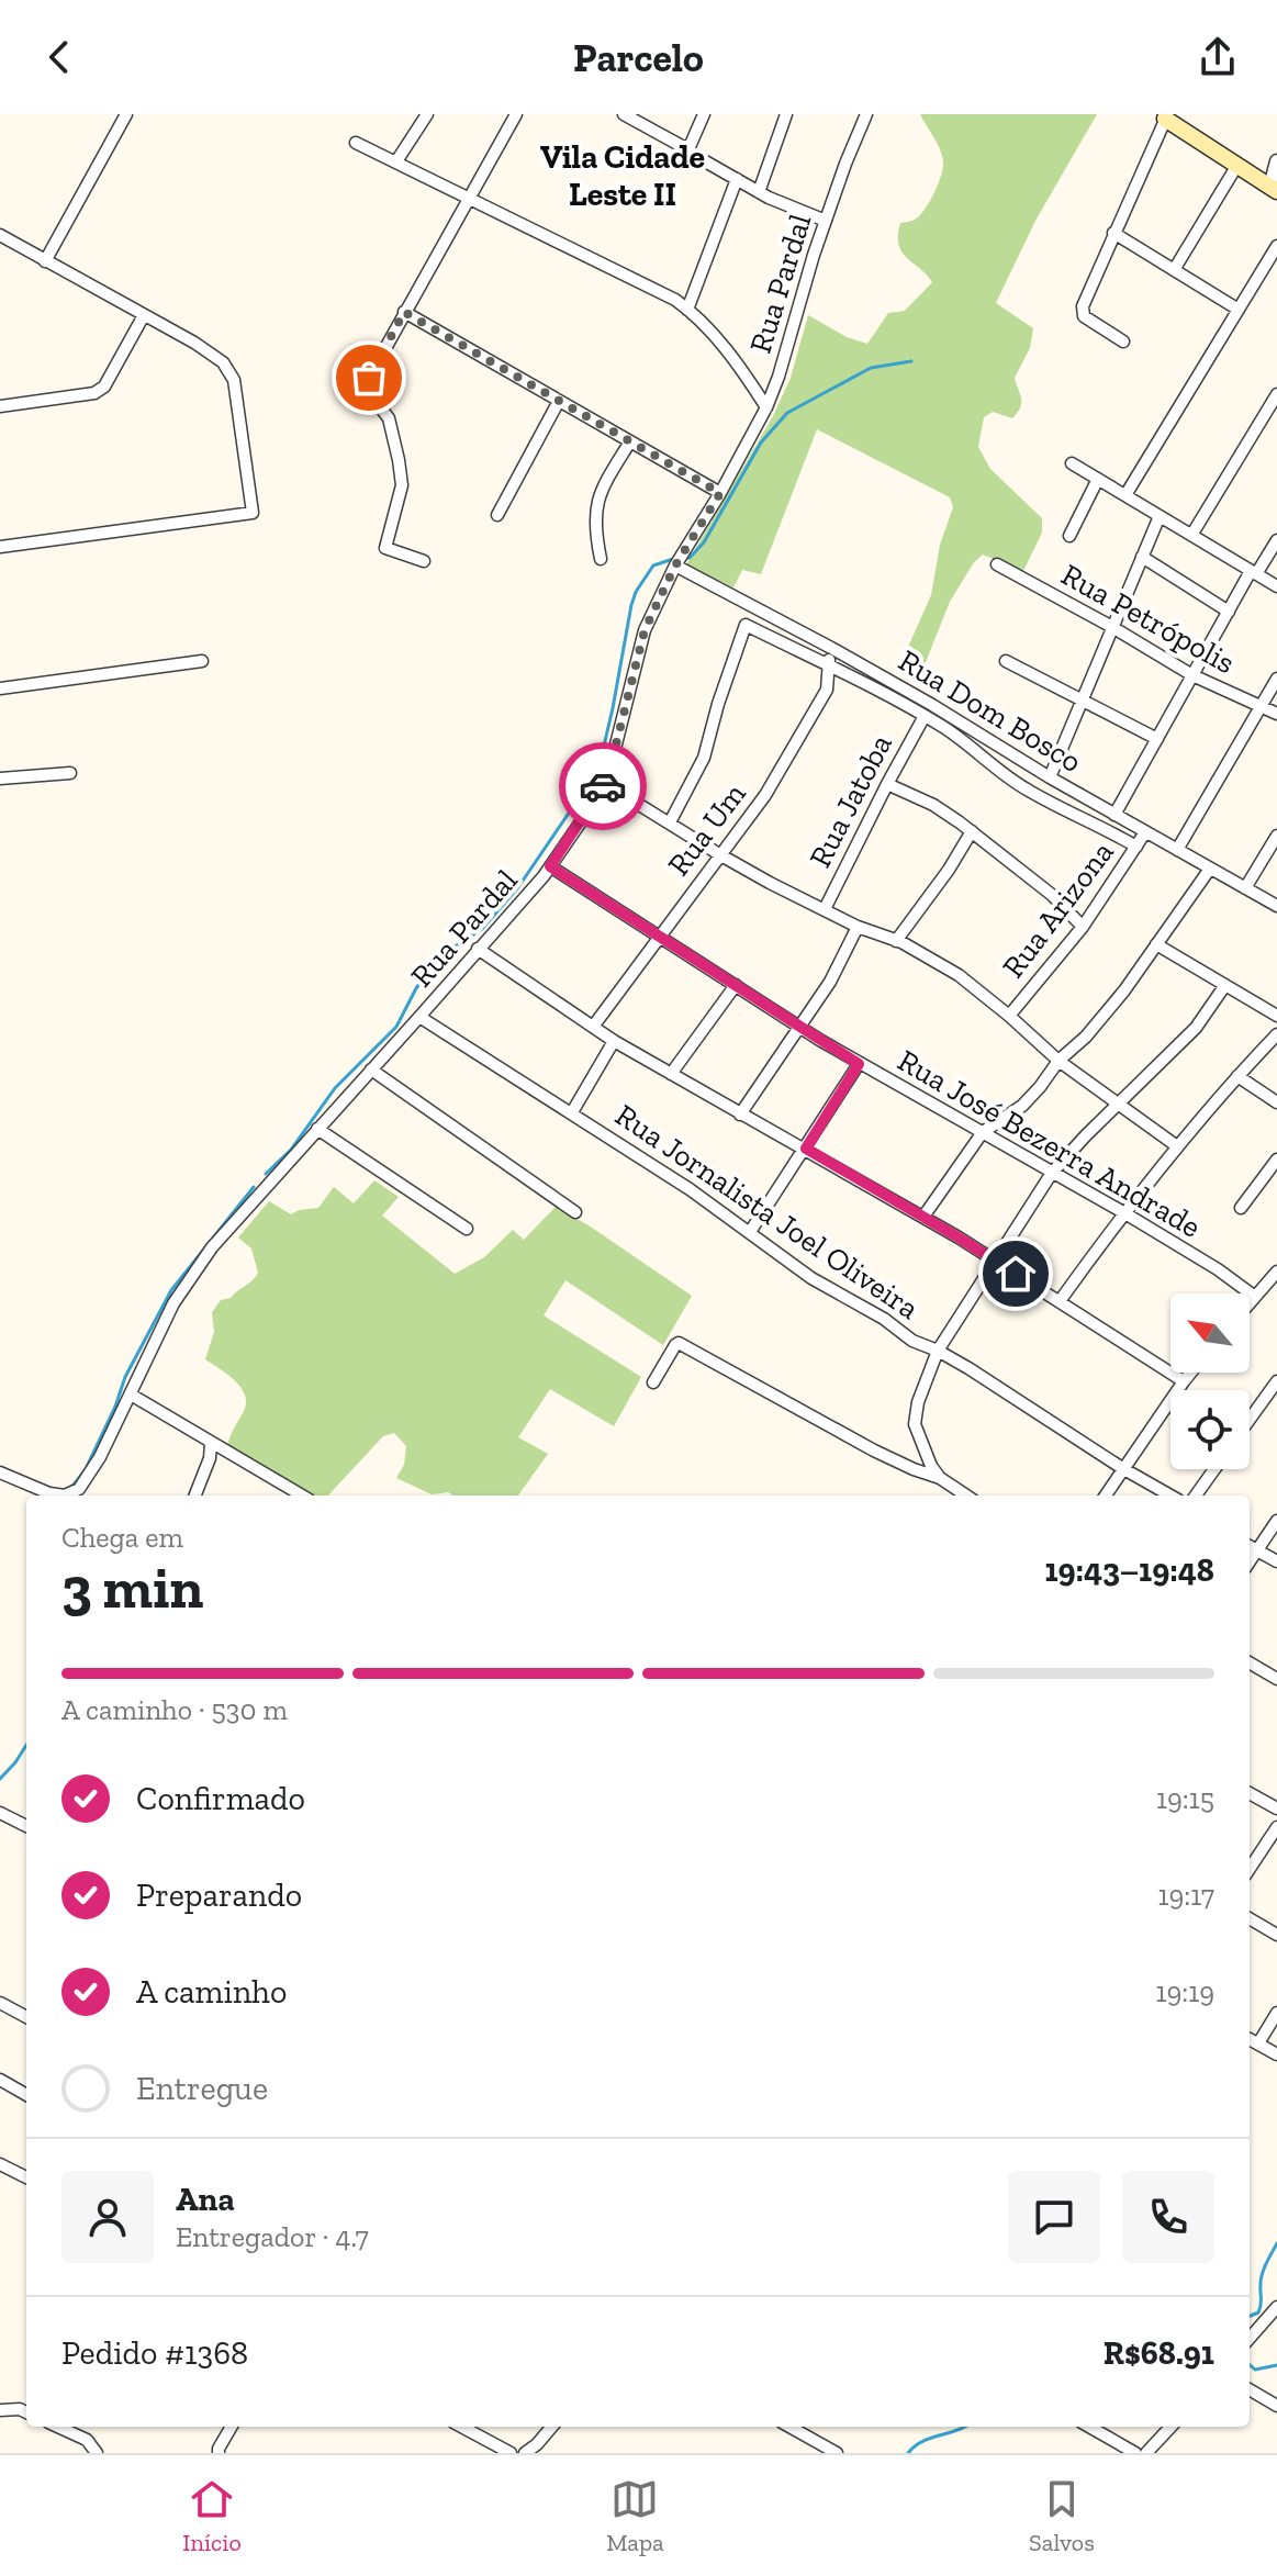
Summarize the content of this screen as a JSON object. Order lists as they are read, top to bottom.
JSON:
{
  "streets": {
    "street": [
      "Rua Pardal",
      "Rua Petrópolis",
      "Rua Dom Bosco",
      "Rua Jatoba",
      "Rua Um",
      "Rua Arizona",
      "Rua José Bezerra Andrade",
      "Rua Jornalista Joel Oliveira"
    ]
  },
  "crossings": [
    ["Rua Pardal", "Rua Dom Bosco"],
    ["Rua Pardal", "Rua José Bezerra Andrade"],
    ["Rua Pardal", "Rua Jornalista Joel Oliveira"],
    ["Rua Dom Bosco", "Rua Um"],
    ["Rua Dom Bosco", "Rua Arizona"],
    ["Rua Um", "Rua José Bezerra Andrade"]
  ],
  "districts": ["Vila Cidade Leste II"],
  "north": "top left",
  "page": {
    "header": "Parcelo",
    "heading": ["3 min", "Chega em", "19:43–19:48"],
    "panel": [
      "Ana",
      "Entregador · 4.7",
      "Pedido #1368",
      "R$68.91"
    ],
    "bar": "A caminho · 530 m",
    "list": [
      ["Confirmado", "19:15"],
      ["Preparando", "19:17"],
      ["A caminho", "19:19"],
      "Entregue"
    ],
    "tabs": ["Início", "Mapa", "Salvos"]
  }
}
